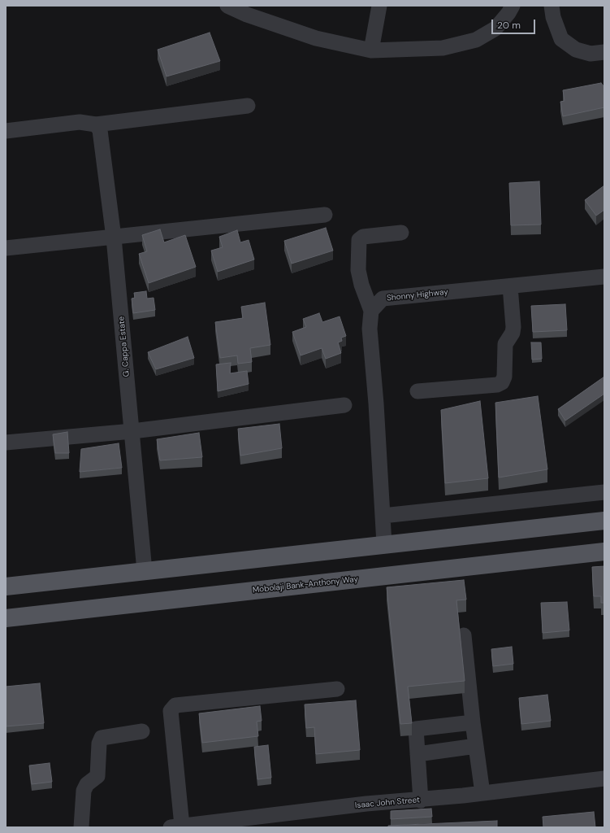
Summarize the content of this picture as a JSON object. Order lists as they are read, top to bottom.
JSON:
{
  "streets": {
    "main road": ["Mobolaji Bank-Anthony Way"],
    "street": ["Shonny Highway", "G. Cappa Estate", "Isaac John Street"]
  },
  "scale_bar": "20 m"
}
